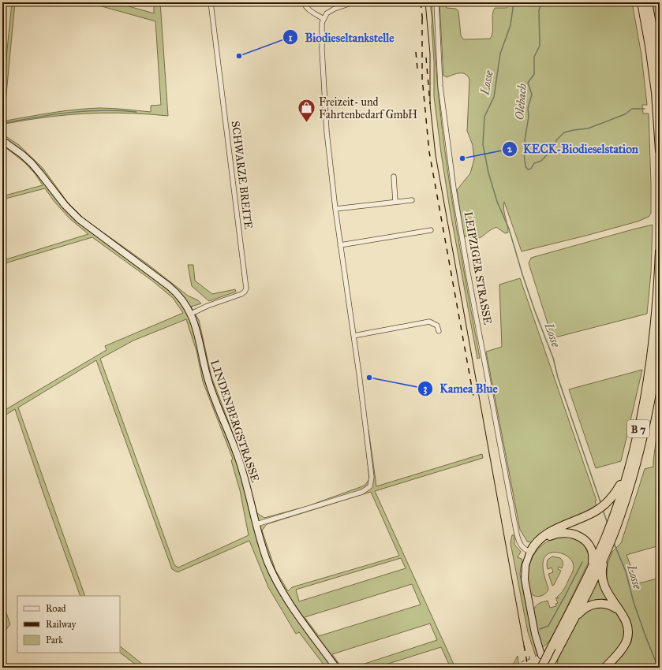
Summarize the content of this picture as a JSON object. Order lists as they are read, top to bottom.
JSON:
{
  "streets": {
    "highway": ["B 7"],
    "main road": ["LINDENBERGSTRASSE"],
    "street": ["SCHWARZE BREITE", "LEIPZIGER STRASSE"]
  },
  "crossings": [
    ["SCHWARZE BREITE", "LINDENBERGSTRASSE"]
  ],
  "water": ["Losse", "Olebach"],
  "places": {
    "other": ["Biodieseltankstelle", "KECK-Biodieselstation", "Kamea Blue"],
    "shop": ["Freizeit- und Fahrtenbedarf GmbH"]
  },
  "legend": ["Road", "Railway", "Park"]
}
